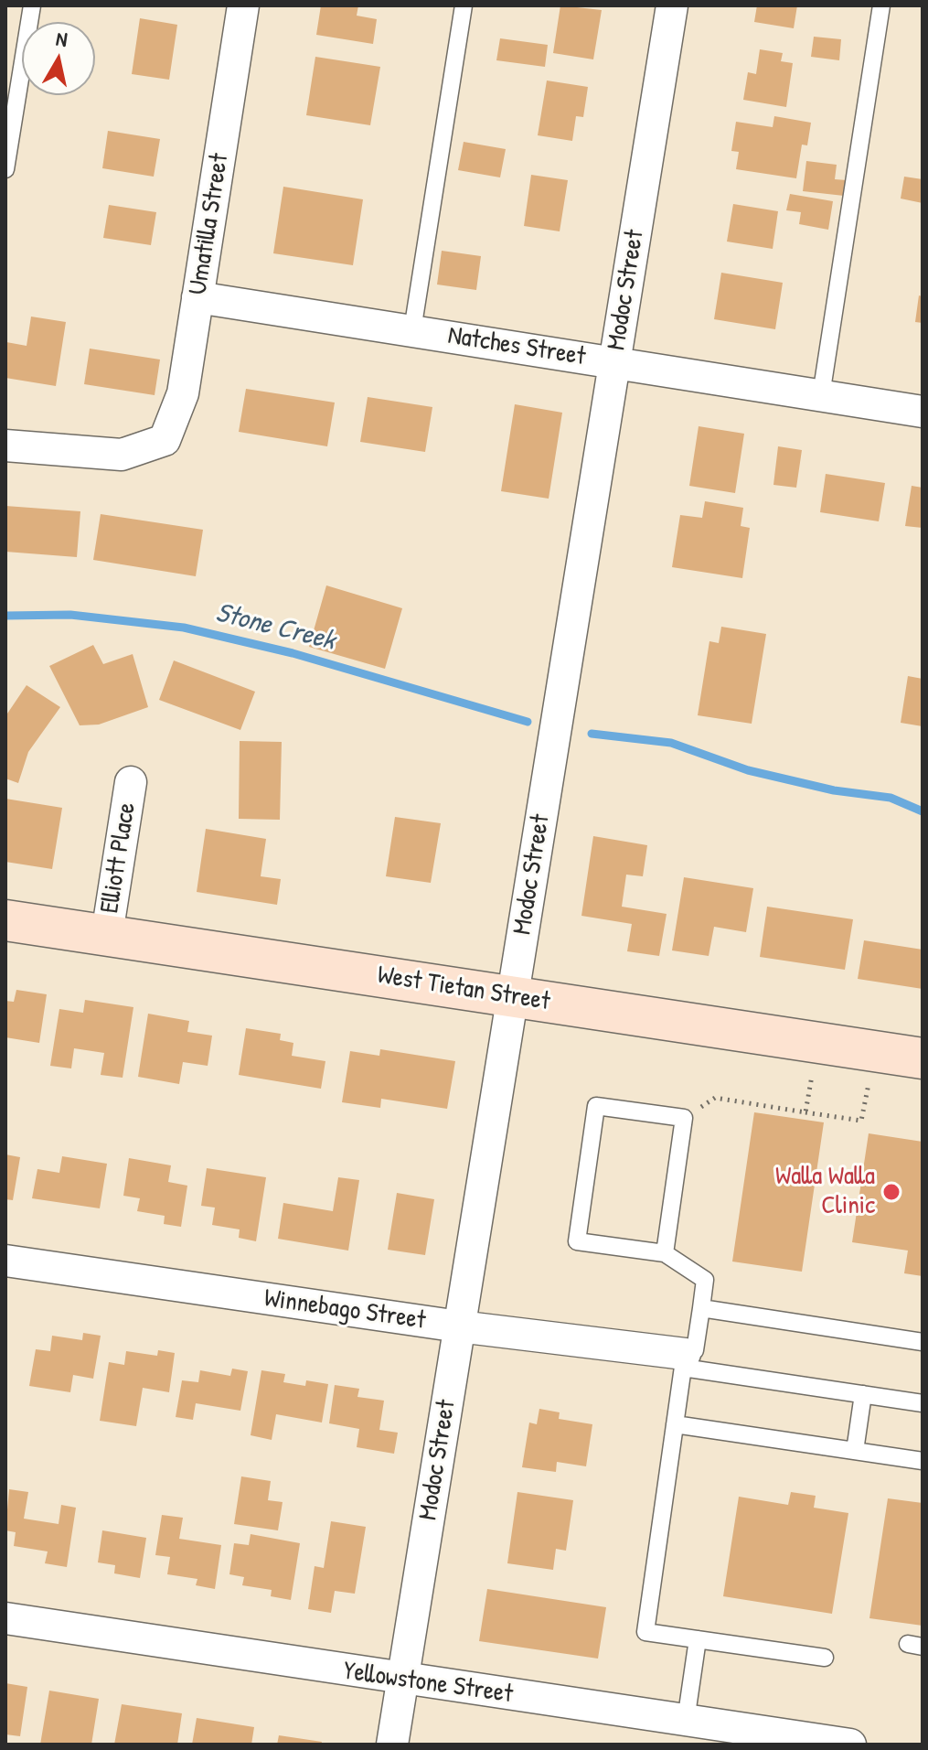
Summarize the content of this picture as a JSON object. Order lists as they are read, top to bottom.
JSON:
{
  "streets": {
    "main road": ["West Tietan Street"],
    "street": [
      "Umatilla Street",
      "Modoc Street",
      "Natches Street",
      "Elliott Place",
      "Winnebago Street",
      "Yellowstone Street"
    ]
  },
  "crossings": [
    ["Umatilla Street", "Natches Street"],
    ["Modoc Street", "Natches Street"],
    ["Modoc Street", "West Tietan Street"],
    ["Modoc Street", "Winnebago Street"],
    ["Modoc Street", "Yellowstone Street"],
    ["Elliott Place", "West Tietan Street"]
  ],
  "water": ["Stone Creek"],
  "places": ["Walla Walla Clinic"],
  "north": "top"
}
